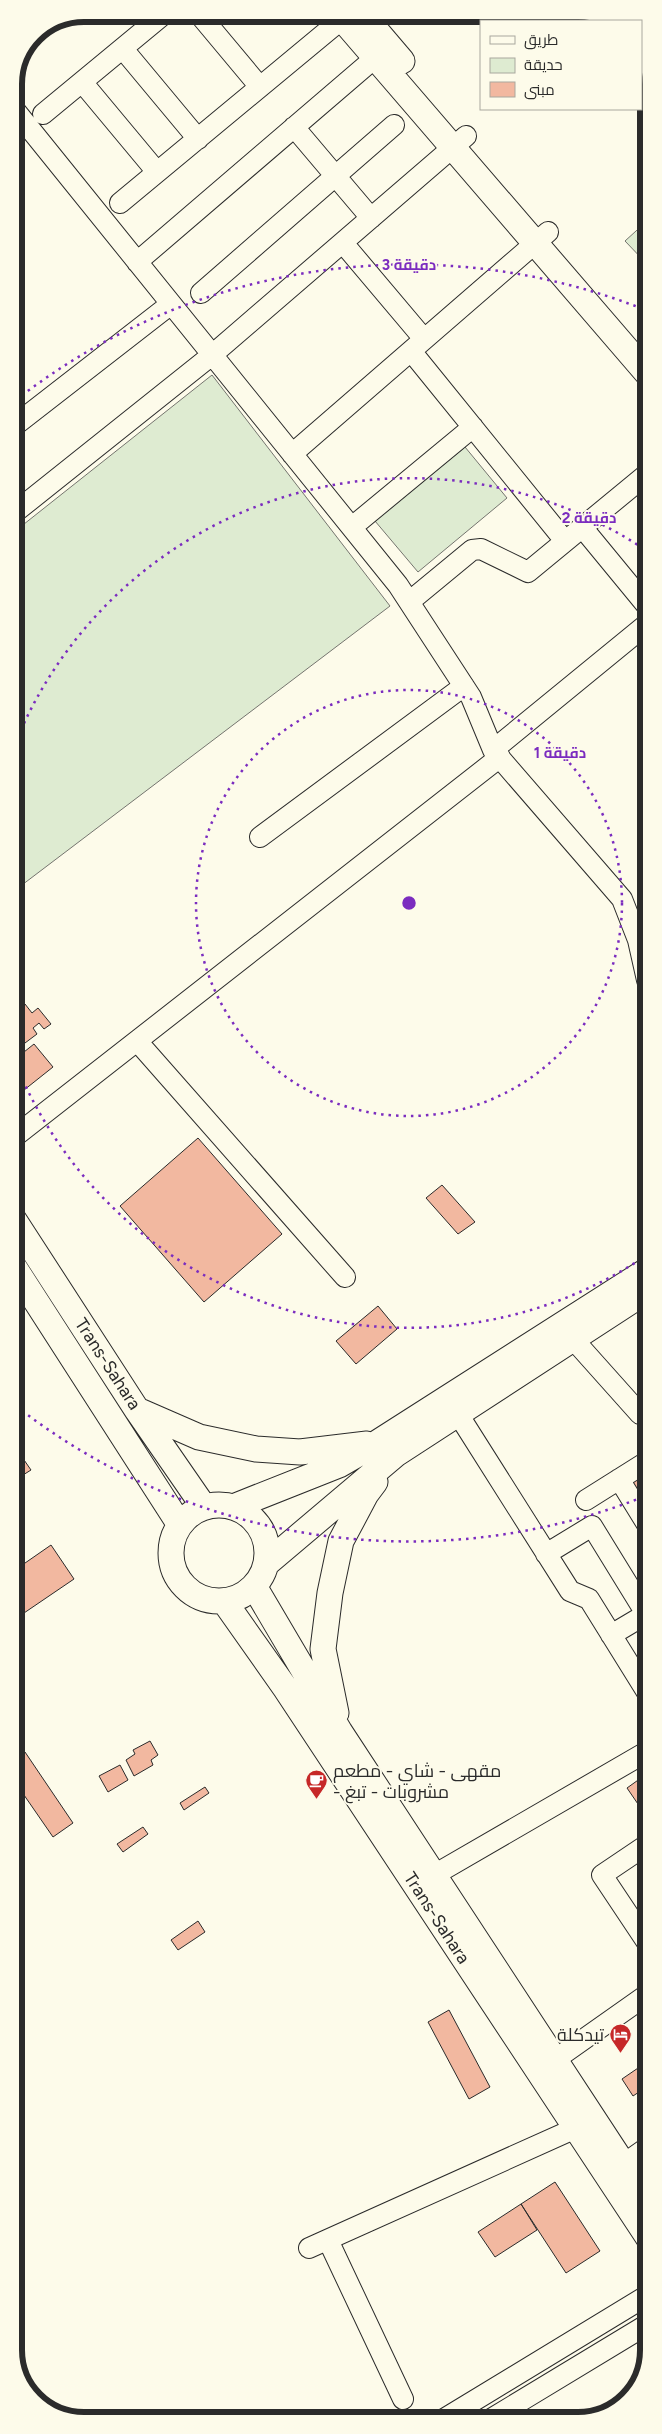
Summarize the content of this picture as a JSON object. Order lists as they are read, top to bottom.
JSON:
{
  "streets": {
    "main road": ["Trans-Sahara"]
  },
  "places": {
    "cafe": ["مقهى - شاي - مطعم - مشروبات - تبغ"],
    "hotel": ["تيدكلة"]
  },
  "legend": ["طريق", "حديقة", "مبنى"],
  "rings": ["3 دقيقة", "2 دقيقة", "1 دقيقة"]
}
